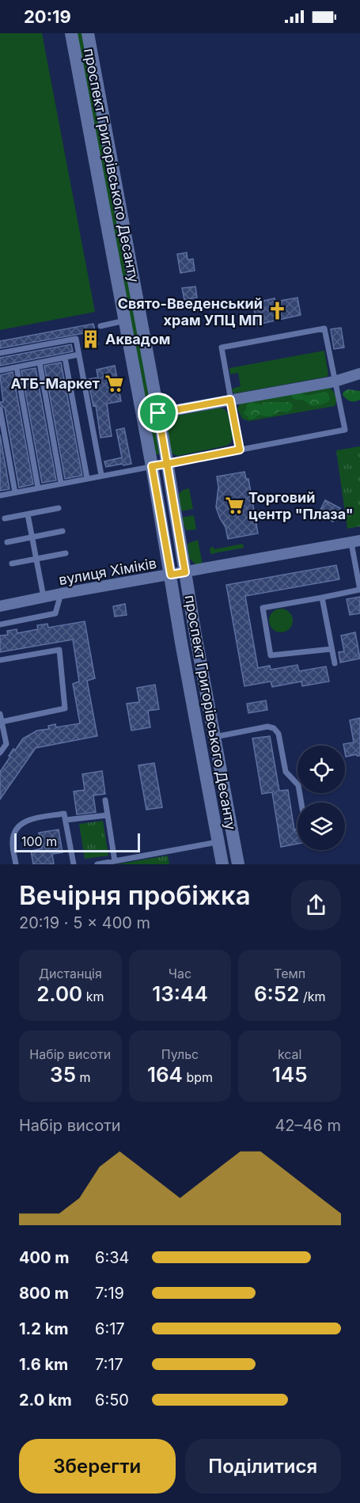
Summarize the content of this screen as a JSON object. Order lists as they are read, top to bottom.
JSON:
{
  "streets": {
    "street": ["проспект Григорівського Десанту", "вулиця Хіміків"]
  },
  "crossings": [
    ["проспект Григорівського Десанту", "вулиця Хіміків"]
  ],
  "places": {
    "church": ["Свято-Введенський храм УПЦ МП"],
    "building": ["Аквадом"],
    "supermarket": ["АТБ-Маркет", "Торговий центр \"Плаза\""]
  },
  "scale_bar": "100 m",
  "page": {
    "status": "20:19",
    "scale": "100 m",
    "heading": ["Вечірня пробіжка", "20:19 · 5 × 400 m"],
    "stats": [
      ["Дистанція", "2.00 km"],
      ["Час", "13:44"],
      ["Темп", "6:52 /km"],
      ["Набір висоти", "35 m"],
      ["Пульс", "164 bpm"],
      ["kcal", "145"]
    ],
    "chart": ["Набір висоти", "42–46 m"],
    "list": [
      {
        "name": "400 m",
        "note": "6:34"
      },
      {
        "name": "800 m",
        "note": "7:19"
      },
      {
        "name": "1.2 km",
        "note": "6:17"
      },
      {
        "name": "1.6 km",
        "note": "7:17"
      },
      {
        "name": "2.0 km",
        "note": "6:50"
      }
    ],
    "buttons": ["Зберегти", "Поділитися"]
  }
}
